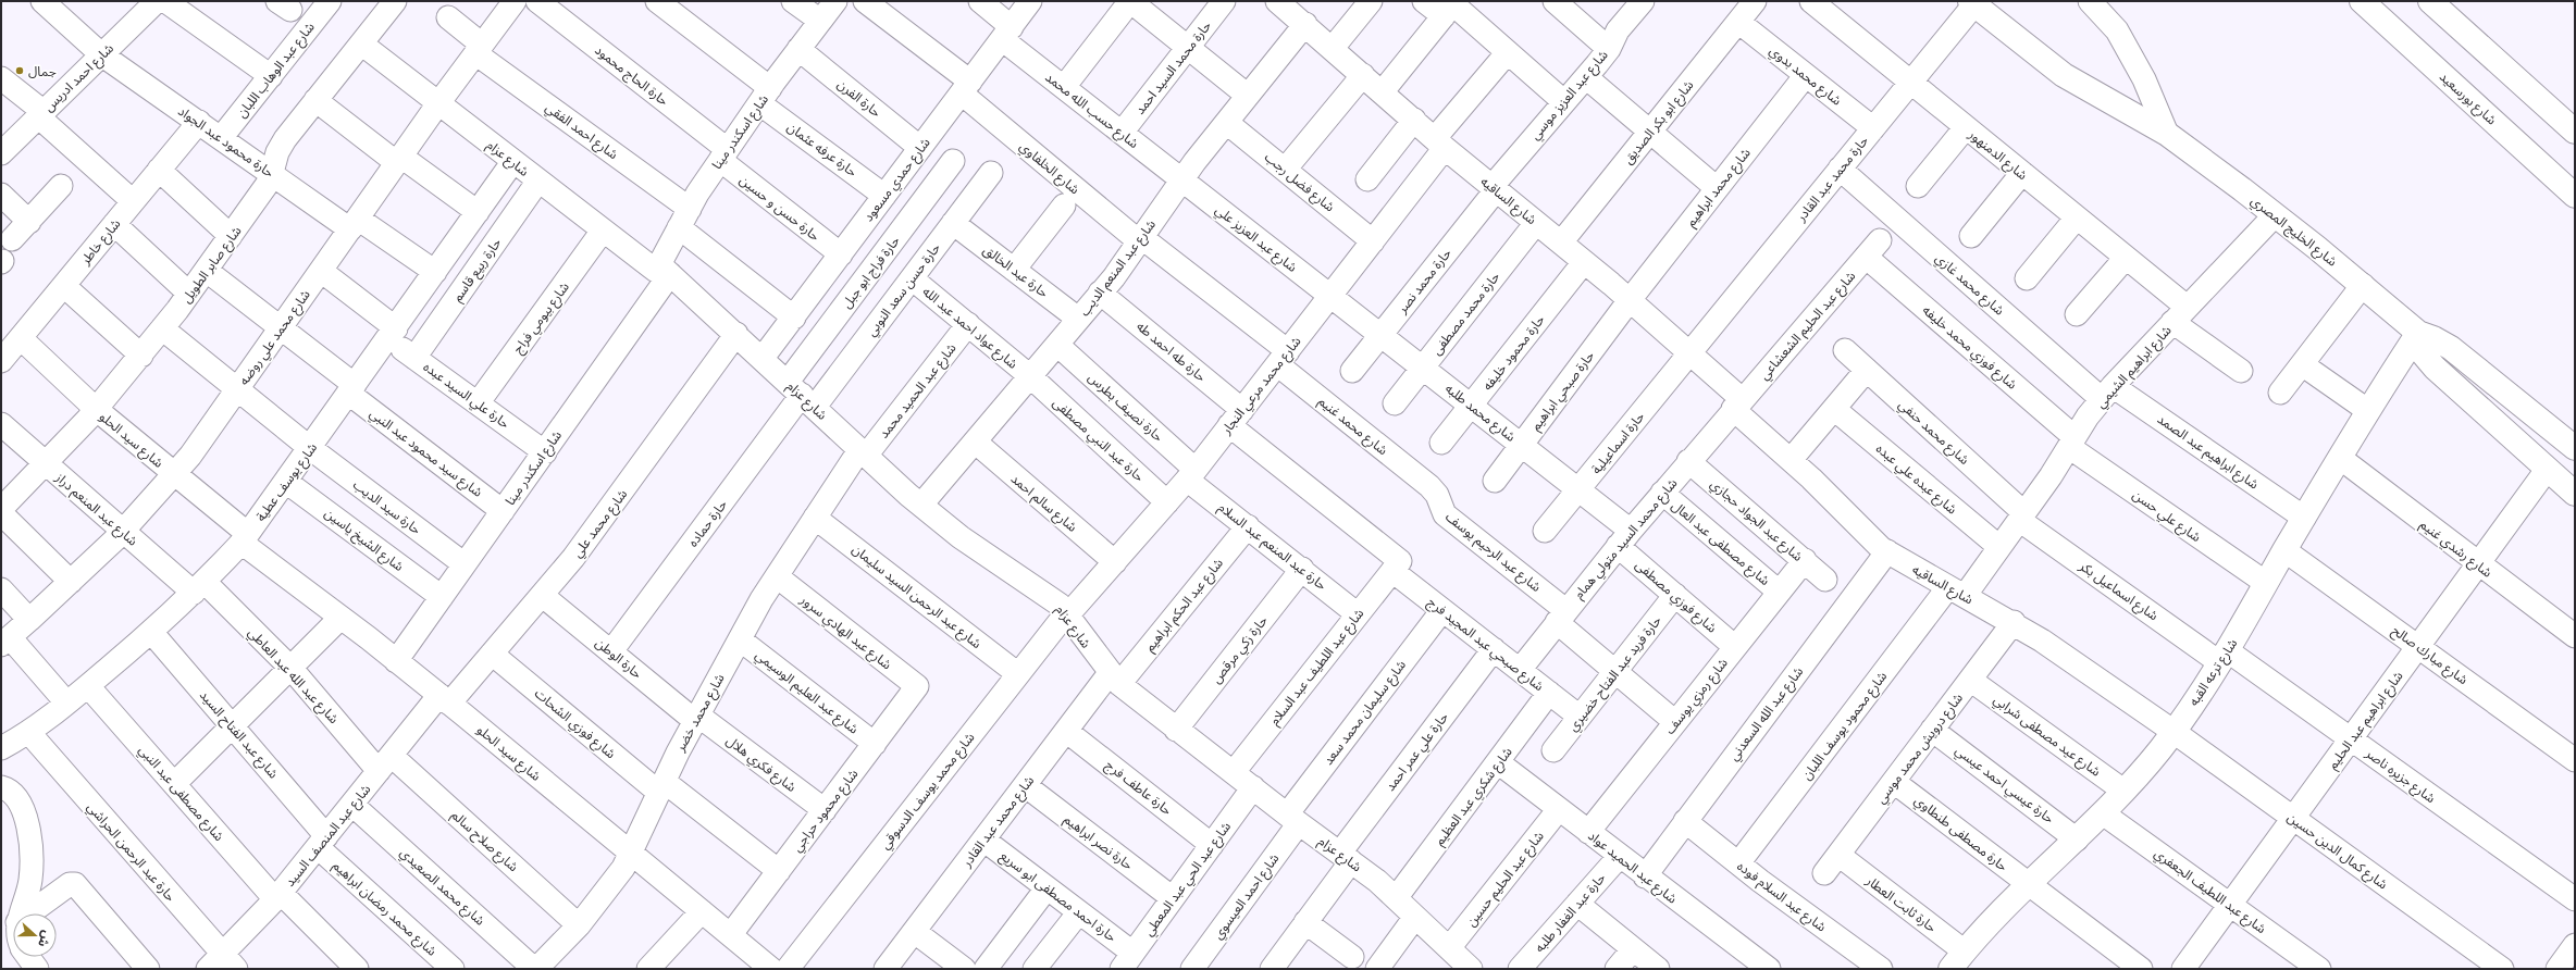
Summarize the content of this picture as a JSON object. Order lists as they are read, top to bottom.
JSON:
{
  "streets": {
    "street": [
      "حارة محمد السيد احمد",
      "شارع عبد الوهاب اللبان",
      "حارة الحاج محمود",
      "شارع محمد بدوي",
      "شارع احمد ادريس",
      "شارع عبد العزيز موسي",
      "حارة الفرن",
      "شارع بورسعيد",
      "شارع حسب الله محمد",
      "شارع ابو بكر الصديق",
      "شارع احمد الفقي",
      "شارع اسكندر مينا",
      "حارة محمود عبد الجواد",
      "حارة عرفه عثمان",
      "شارع الدمنهور",
      "شارع عزام",
      "شارع الخلفاوي",
      "حارة محمد عبد القادر",
      "شارع حمدي مسعود",
      "شارع فضل رجب",
      "شارع محمد ابراهيم",
      "شارع الساقيه",
      "حارة حسن و حسين",
      "شارع الخليج المصري",
      "شارع عبد العزيز علي",
      "شارع خاطر",
      "شارع صابر الطويل",
      "شارع عبد المنعم الديب",
      "حارة ربيع قاسم",
      "حارة عبد الخالق",
      "حارة فراج ابو جبل",
      "حارة محمد نصر",
      "شارع محمد غازي",
      "حارة حسن سعد النوبي",
      "حارة محمد مصطفى",
      "شارع بيومي فراج",
      "شارع عبد الحليم الشعشاعي",
      "شارع عواد احمد عبد الله",
      "شارع محمد علي روضه",
      "شارع فوزي محمد خليفه",
      "حارة طه احمد طه",
      "حارة محمود خليفه",
      "شارع ابراهيم الشيمي",
      "شارع محمد مرعي النجار",
      "شارع عبد الحميد محمد",
      "حارة صبحي ابراهيم",
      "حارة علي السيد عبده",
      "حارة نصيف بطرس",
      "شارع محمد طلبه",
      "شارع محمد غنيم",
      "شارع محمد حنفي",
      "شارع سيد الحلو",
      "حارة عبد النبي مصطفى",
      "حارة اسماعيلية",
      "شارع ابراهيم عبد الصمد",
      "شارع سيد محمود عبد النبي",
      "شارع عبده علي عبده",
      "شارع يوسف عطية",
      "شارع سالم احمد",
      "حارة سيد الديب",
      "شارع عبد المنعم دراز",
      "شارع علي حسن",
      "شارع عبد الجواد حجازي",
      "شارع محمد علي",
      "حارة حماده",
      "شارع محمد السيد متولي همام",
      "شارع الشيخ ياسين",
      "شارع مصطفى عبد العال",
      "حارة عبد المنعم عبد السلام",
      "شارع رشدي غنيم",
      "شارع عبد الرحيم يوسف",
      "شارع اسماعيل بكر",
      "شارع عبد الرحمن السيد سليمان",
      "شارع فوزي مصطفى",
      "شارع عبد الحكم ابراهيم",
      "شارع عبد الهادي سرور",
      "شارع صبحي عبد المجيد فرج",
      "حارة زكي مرقص",
      "شارع مبارك صالح",
      "حارة الوطن",
      "شارع عبد اللطيف عبد السلام",
      "شارع ترعه القبه",
      "حارة فريد عبد الفتاح خضيري",
      "شارع عبد الله عبد العاطي",
      "شارع عبد العليم الوسيمي",
      "شارع رمزي يوسف",
      "شارع محمد خضر",
      "شارع سليمان محمد سعد",
      "شارع عبد الله السعدني",
      "شارع ابراهيم عبد الحليم",
      "شارع فوزي الشحات",
      "شارع محمود يوسف اللبان",
      "شارع عبد الفتاح السيد",
      "شارع عيد مصطفى شرابي",
      "شارع درويش محمد موسي",
      "حارة علي عمر احمد",
      "شارع فكري هلال",
      "شارع جزيره ناصر",
      "حارة عيسي احمد عيسي",
      "حارة عاطف فرج",
      "شارع محمد يوسف الدسوقي",
      "شارع مصطفى عبد النبي",
      "شارع شكري عبد العظيم",
      "شارع محمود حراجي",
      "شارع محمد عبد القادر",
      "حارة مصطفى طنطاوي",
      "شارع عبد المنصف السيد",
      "شارع صلاح سالم",
      "حارة نصر ابراهيم",
      "شارع كمال الدين حسين",
      "حارة عبد الرحمن الحراشي",
      "شارع عبد الحميد عواد",
      "شارع عبد الحي عبد المعطي",
      "شارع عبد الحليم حسين",
      "شارع محمد الصعيدي",
      "شارع عبد اللطيف الجعفري",
      "حارة احمد مصطفى ابو سريع",
      "شارع احمد العيسوي",
      "شارع عبد السلام فوده",
      "حارة ثابت العطار",
      "شارع محمد رمضان ابراهيم",
      "حارة عبد الغفار طلبه"
    ]
  },
  "crossings": [
    ["حارة محمد السيد احمد", "شارع حسب الله محمد"],
    ["شارع عبد الوهاب اللبان", "حارة محمود عبد الجواد"],
    ["حارة الحاج محمود", "شارع اسكندر مينا"],
    ["حارة الحاج محمود", "حارة حسن و حسين"],
    ["شارع محمد بدوي", "شارع ابو بكر الصديق"],
    ["شارع محمد بدوي", "حارة محمد عبد القادر"],
    ["شارع محمد بدوي", "شارع محمد ابراهيم"],
    ["شارع احمد ادريس", "حارة محمود عبد الجواد"],
    ["شارع عبد العزيز موسي", "شارع الساقيه"],
    ["شارع عبد العزيز موسي", "حارة محمد نصر"],
    ["حارة الفرن", "شارع اسكندر مينا"],
    ["حارة الفرن", "شارع حمدي مسعود"],
    ["حارة الفرن", "حارة فراج ابو جبل"],
    ["شارع حسب الله محمد", "شارع حمدي مسعود"],
    ["شارع حسب الله محمد", "شارع عبد العزيز علي"],
    ["شارع حسب الله محمد", "شارع عبد المنعم الديب"],
    ["شارع ابو بكر الصديق", "شارع الساقيه"],
    ["شارع احمد الفقي", "شارع اسكندر مينا"],
    ["شارع احمد الفقي", "شارع حمدي مسعود"],
    ["شارع احمد الفقي", "شارع محمد علي روضه"],
    ["شارع اسكندر مينا", "حارة عرفه عثمان"],
    ["شارع اسكندر مينا", "شارع عزام"],
    ["شارع اسكندر مينا", "حارة حسن و حسين"],
    ["شارع اسكندر مينا", "حارة علي السيد عبده"],
    ["شارع اسكندر مينا", "شارع سيد الحلو"],
    ["شارع اسكندر مينا", "شارع سيد محمود عبد النبي"],
    ["شارع اسكندر مينا", "حارة سيد الديب"],
    ["شارع اسكندر مينا", "شارع الشيخ ياسين"],
    ["حارة محمود عبد الجواد", "شارع خاطر"],
    ["حارة محمود عبد الجواد", "شارع صابر الطويل"],
    ["حارة محمود عبد الجواد", "شارع محمد علي روضه"],
    ["حارة محمود عبد الجواد", "شارع يوسف عطية"],
    ["حارة عرفه عثمان", "شارع حمدي مسعود"],
    ["شارع الدمنهور", "حارة محمد عبد القادر"],
    ["شارع الدمنهور", "شارع ابراهيم الشيمي"],
    ["شارع عزام", "شارع حمدي مسعود"],
    ["شارع عزام", "شارع صابر الطويل"],
    ["شارع عزام", "شارع عبد المنعم الديب"],
    ["شارع عزام", "حارة ربيع قاسم"],
    ["شارع عزام", "حارة فراج ابو جبل"],
    ["شارع عزام", "حارة حسن سعد النوبي"],
    ["شارع عزام", "شارع بيومي فراج"],
    ["شارع عزام", "شارع محمد علي روضه"],
    ["شارع عزام", "شارع محمد مرعي النجار"],
    ["شارع عزام", "شارع عبد الحميد محمد"],
    ["شارع عزام", "شارع يوسف عطية"],
    ["شارع عزام", "شارع محمد علي"],
    ["شارع عزام", "حارة حماده"],
    ["شارع عزام", "شارع عبد الحكم ابراهيم"],
    ["شارع عزام", "حارة زكي مرقص"],
    ["شارع عزام", "شارع عبد اللطيف عبد السلام"],
    ["شارع عزام", "شارع محمد خضر"],
    ["شارع عزام", "شارع سليمان محمد سعد"],
    ["شارع عزام", "حارة علي عمر احمد"],
    ["شارع عزام", "شارع محمد يوسف الدسوقي"],
    ["شارع عزام", "شارع شكري عبد العظيم"],
    ["شارع عزام", "شارع محمد عبد القادر"],
    ["شارع عزام", "شارع عبد الحي عبد المعطي"],
    ["شارع عزام", "شارع عبد الحليم حسين"],
    ["شارع عزام", "شارع احمد العيسوي"],
    ["شارع الخلفاوي", "شارع حمدي مسعود"],
    ["شارع الخلفاوي", "شارع عبد المنعم الديب"],
    ["شارع الخلفاوي", "شارع محمد مرعي النجار"],
    ["شارع الخلفاوي", "شارع محمد غنيم"],
    ["حارة محمد عبد القادر", "شارع الساقيه"],
    ["حارة محمد عبد القادر", "شارع الخليج المصري"],
    ["حارة محمد عبد القادر", "شارع محمد غازي"],
    ["حارة محمد عبد القادر", "حارة اسماعيلية"],
    ["شارع حمدي مسعود", "حارة حسن و حسين"],
    ["شارع فضل رجب", "شارع عبد المنعم الديب"],
    ["شارع فضل رجب", "شارع محمد مرعي النجار"],
    ["شارع محمد ابراهيم", "شارع الساقيه"],
    ["شارع محمد ابراهيم", "حارة صبحي ابراهيم"],
    ["شارع الساقيه", "شارع عبد المنعم الديب"],
    ["شارع الساقيه", "حارة محمد نصر"],
    ["شارع الساقيه", "حارة محمد مصطفى"],
    ["شارع الساقيه", "شارع عبد الحليم الشعشاعي"],
    ["شارع الساقيه", "حارة محمود خليفه"],
    ["شارع الساقيه", "شارع ابراهيم الشيمي"],
    ["شارع الساقيه", "شارع محمد مرعي النجار"],
    ["شارع الساقيه", "حارة صبحي ابراهيم"],
    ["شارع الساقيه", "حارة اسماعيلية"],
    ["شارع الساقيه", "شارع محمد السيد متولي همام"],
    ["شارع الساقيه", "شارع ترعه القبه"],
    ["شارع الساقيه", "شارع عبد الله السعدني"],
    ["شارع الساقيه", "شارع محمود يوسف اللبان"],
    ["شارع الساقيه", "شارع درويش محمد موسي"],
    ["شارع الساقيه", "شارع كمال الدين حسين"],
    ["شارع الخليج المصري", "شارع ابراهيم الشيمي"],
    ["شارع الخليج المصري", "شارع ترعه القبه"],
    ["شارع عبد العزيز علي", "شارع عبد المنعم الديب"],
    ["شارع عبد العزيز علي", "شارع محمد مرعي النجار"],
    ["شارع عبد العزيز علي", "شارع محمد طلبه"],
    ["شارع خاطر", "شارع سيد الحلو"],
    ["شارع صابر الطويل", "شارع سيد الحلو"],
    ["شارع صابر الطويل", "شارع سيد محمود عبد النبي"],
    ["شارع صابر الطويل", "حارة سيد الديب"],
    ["شارع صابر الطويل", "شارع عبد المنعم دراز"],
    ["شارع عبد المنعم الديب", "حارة عبد الخالق"],
    ["شارع عبد المنعم الديب", "شارع عواد احمد عبد الله"],
    ["شارع عبد المنعم الديب", "حارة طه احمد طه"],
    ["شارع عبد المنعم الديب", "حارة نصيف بطرس"],
    ["شارع عبد المنعم الديب", "حارة عبد النبي مصطفى"],
    ["شارع عبد المنعم الديب", "شارع سالم احمد"],
    ["حارة ربيع قاسم", "حارة علي السيد عبده"],
    ["حارة عبد الخالق", "حارة حسن سعد النوبي"],
    ["حارة فراج ابو جبل", "حارة حسن سعد النوبي"],
    ["حارة فراج ابو جبل", "حارة حماده"],
    ["حارة محمد نصر", "شارع محمد طلبه"],
    ["شارع محمد غازي", "شارع ابراهيم الشيمي"],
    ["شارع محمد غازي", "شارع ابراهيم عبد الصمد"],
    ["حارة حسن سعد النوبي", "شارع عواد احمد عبد الله"],
    ["حارة حسن سعد النوبي", "حارة حماده"],
    ["حارة محمد مصطفى", "شارع محمد طلبه"],
    ["شارع بيومي فراج", "حارة علي السيد عبده"],
    ["شارع عبد الحليم الشعشاعي", "شارع فوزي محمد خليفه"],
    ["شارع عبد الحليم الشعشاعي", "شارع محمد السيد متولي همام"],
    ["شارع عواد احمد عبد الله", "شارع عبد الحميد محمد"],
    ["شارع عواد احمد عبد الله", "حارة عبد النبي مصطفى"],
    ["شارع محمد علي روضه", "حارة علي السيد عبده"],
    ["شارع محمد علي روضه", "شارع سيد الحلو"],
    ["شارع محمد علي روضه", "شارع سيد محمود عبد النبي"],
    ["شارع محمد علي روضه", "حارة سيد الديب"],
    ["شارع محمد علي روضه", "شارع عبد المنعم دراز"],
    ["شارع فوزي محمد خليفه", "شارع ابراهيم الشيمي"],
    ["شارع فوزي محمد خليفه", "شارع علي حسن"],
    ["حارة طه احمد طه", "شارع محمد مرعي النجار"],
    ["حارة طه احمد طه", "شارع صبحي عبد المجيد فرج"],
    ["حارة محمود خليفه", "شارع محمد طلبه"],
    ["شارع ابراهيم الشيمي", "شارع محمد حنفي"],
    ["شارع ابراهيم الشيمي", "شارع ابراهيم عبد الصمد"],
    ["شارع ابراهيم الشيمي", "شارع عبده علي عبده"],
    ["شارع ابراهيم الشيمي", "شارع علي حسن"],
    ["شارع ابراهيم الشيمي", "شارع اسماعيل بكر"],
    ["شارع ابراهيم الشيمي", "شارع محمود يوسف اللبان"],
    ["شارع محمد مرعي النجار", "حارة نصيف بطرس"],
    ["شارع محمد مرعي النجار", "شارع محمد طلبه"],
    ["شارع محمد مرعي النجار", "شارع محمد غنيم"],
    ["شارع محمد مرعي النجار", "حارة عبد النبي مصطفى"],
    ["شارع محمد مرعي النجار", "شارع سالم احمد"],
    ["شارع محمد مرعي النجار", "حارة عبد المنعم عبد السلام"],
    ["شارع محمد مرعي النجار", "شارع صبحي عبد المجيد فرج"],
    ["شارع محمد مرعي النجار", "شارع محمد يوسف الدسوقي"],
    ["شارع عبد الحميد محمد", "شارع محمد خضر"],
    ["حارة صبحي ابراهيم", "شارع محمد طلبه"],
    ["حارة علي السيد عبده", "شارع يوسف عطية"],
    ["حارة نصيف بطرس", "حارة عبد المنعم عبد السلام"],
    ["شارع محمد طلبه", "حارة اسماعيلية"],
    ["شارع محمد طلبه", "شارع محمد السيد متولي همام"],
    ["شارع محمد طلبه", "شارع فوزي مصطفى"],
    ["شارع محمد غنيم", "شارع عبد الرحيم يوسف"],
    ["شارع محمد حنفي", "شارع اسماعيل بكر"],
    ["شارع سيد الحلو", "شارع يوسف عطية"],
    ["شارع سيد الحلو", "شارع محمد علي"],
    ["شارع سيد الحلو", "شارع محمد خضر"],
    ["شارع سيد الحلو", "شارع محمود حراجي"],
    ["شارع سيد الحلو", "شارع عبد المنصف السيد"],
    ["شارع ابراهيم عبد الصمد", "شارع ترعه القبه"],
    ["شارع سيد محمود عبد النبي", "شارع يوسف عطية"],
    ["شارع يوسف عطية", "حارة سيد الديب"],
    ["شارع يوسف عطية", "شارع عبد المنعم دراز"],
    ["شارع يوسف عطية", "شارع الشيخ ياسين"],
    ["شارع يوسف عطية", "شارع عبد الله عبد العاطي"],
    ["شارع يوسف عطية", "شارع عبد الفتاح السيد"],
    ["شارع يوسف عطية", "شارع مصطفى عبد النبي"],
    ["شارع يوسف عطية", "حارة عبد الرحمن الحراشي"],
    ["شارع عبد المنعم دراز", "شارع عبد الله عبد العاطي"],
    ["شارع علي حسن", "شارع ترعه القبه"],
    ["شارع عبد الجواد حجازي", "شارع محمد السيد متولي همام"],
    ["شارع عبد الجواد حجازي", "شارع رمزي يوسف"],
    ["شارع محمد علي", "حارة الوطن"],
    ["شارع محمد علي", "شارع فوزي الشحات"],
    ["شارع محمد علي", "شارع عبد المنصف السيد"],
    ["حارة حماده", "حارة الوطن"],
    ["شارع محمد السيد متولي همام", "شارع مصطفى عبد العال"],
    ["شارع محمد السيد متولي همام", "شارع عبد الرحيم يوسف"],
    ["شارع محمد السيد متولي همام", "شارع فوزي مصطفى"],
    ["شارع محمد السيد متولي همام", "شارع صبحي عبد المجيد فرج"],
    ["شارع مصطفى عبد العال", "شارع رمزي يوسف"],
    ["حارة عبد المنعم عبد السلام", "شارع عبد الحكم ابراهيم"],
    ["حارة عبد المنعم عبد السلام", "حارة زكي مرقص"],
    ["حارة عبد المنعم عبد السلام", "شارع عبد اللطيف عبد السلام"],
    ["شارع رشدي غنيم", "شارع ترعه القبه"],
    ["شارع رشدي غنيم", "شارع ابراهيم عبد الحليم"],
    ["شارع عبد الرحيم يوسف", "حارة فريد عبد الفتاح خضيري"],
    ["شارع عبد الرحيم يوسف", "شارع رمزي يوسف"],
    ["شارع اسماعيل بكر", "شارع ترعه القبه"],
    ["شارع اسماعيل بكر", "شارع جزيره ناصر"],
    ["شارع عبد الرحمن السيد سليمان", "شارع محمد خضر"],
    ["شارع عبد الرحمن السيد سليمان", "شارع محمد يوسف الدسوقي"],
    ["شارع فوزي مصطفى", "حارة فريد عبد الفتاح خضيري"],
    ["شارع فوزي مصطفى", "شارع رمزي يوسف"],
    ["شارع عبد الحكم ابراهيم", "شارع محمد عبد القادر"],
    ["شارع عبد الهادي سرور", "شارع محمد خضر"],
    ["شارع عبد الهادي سرور", "شارع محمود حراجي"],
    ["شارع صبحي عبد المجيد فرج", "شارع عبد اللطيف عبد السلام"],
    ["شارع صبحي عبد المجيد فرج", "حارة فريد عبد الفتاح خضيري"],
    ["شارع صبحي عبد المجيد فرج", "شارع سليمان محمد سعد"],
    ["شارع صبحي عبد المجيد فرج", "حارة علي عمر احمد"],
    ["شارع صبحي عبد المجيد فرج", "شارع شكري عبد العظيم"],
    ["شارع مبارك صالح", "شارع ترعه القبه"],
    ["شارع مبارك صالح", "شارع ابراهيم عبد الحليم"],
    ["حارة الوطن", "شارع محمد خضر"],
    ["حارة الوطن", "شارع فكري هلال"],
    ["شارع ترعه القبه", "شارع عيد مصطفى شرابي"],
    ["شارع ترعه القبه", "شارع جزيره ناصر"],
    ["شارع ترعه القبه", "حارة عيسي احمد عيسي"],
    ["شارع ترعه القبه", "حارة مصطفى طنطاوي"],
    ["شارع ترعه القبه", "شارع كمال الدين حسين"],
    ["شارع ترعه القبه", "شارع عبد اللطيف الجعفري"],
    ["شارع ترعه القبه", "حارة ثابت العطار"],
    ["شارع عبد الله عبد العاطي", "شارع عبد المنصف السيد"],
    ["شارع عبد الله عبد العاطي", "شارع صلاح سالم"],
    ["شارع عبد العليم الوسيمي", "شارع محمد خضر"],
    ["شارع عبد العليم الوسيمي", "شارع محمود حراجي"],
    ["شارع رمزي يوسف", "شارع عبد الحميد عواد"],
    ["شارع محمد خضر", "شارع فوزي الشحات"],
    ["شارع محمد خضر", "شارع فكري هلال"],
    ["شارع محمد خضر", "شارع صلاح سالم"],
    ["شارع محمد خضر", "شارع محمد الصعيدي"],
    ["شارع سليمان محمد سعد", "شارع احمد العيسوي"],
    ["شارع عبد الله السعدني", "شارع عبد الحميد عواد"],
    ["شارع عبد الله السعدني", "شارع عبد السلام فوده"],
    ["شارع ابراهيم عبد الحليم", "شارع جزيره ناصر"],
    ["شارع ابراهيم عبد الحليم", "شارع كمال الدين حسين"],
    ["شارع ابراهيم عبد الحليم", "شارع عبد اللطيف الجعفري"],
    ["شارع فوزي الشحات", "شارع محمود حراجي"],
    ["شارع محمود يوسف اللبان", "شارع عبد السلام فوده"],
    ["شارع عبد الفتاح السيد", "شارع عبد المنصف السيد"],
    ["شارع عبد الفتاح السيد", "شارع محمد رمضان ابراهيم"],
    ["شارع عيد مصطفى شرابي", "شارع درويش محمد موسي"],
    ["شارع درويش محمد موسي", "حارة عيسي احمد عيسي"],
    ["شارع درويش محمد موسي", "حارة مصطفى طنطاوي"],
    ["شارع درويش محمد موسي", "حارة ثابت العطار"],
    ["شارع فكري هلال", "شارع محمود حراجي"],
    ["حارة عاطف فرج", "شارع محمد عبد القادر"],
    ["حارة عاطف فرج", "شارع عبد الحي عبد المعطي"],
    ["شارع مصطفى عبد النبي", "شارع عبد المنصف السيد"],
    ["شارع شكري عبد العظيم", "شارع عبد الحميد عواد"],
    ["شارع محمد عبد القادر", "حارة نصر ابراهيم"],
    ["شارع محمد عبد القادر", "حارة احمد مصطفى ابو سريع"],
    ["شارع عبد المنصف السيد", "شارع صلاح سالم"],
    ["شارع عبد المنصف السيد", "حارة عبد الرحمن الحراشي"],
    ["شارع عبد المنصف السيد", "شارع محمد الصعيدي"],
    ["شارع عبد المنصف السيد", "شارع محمد رمضان ابراهيم"],
    ["حارة نصر ابراهيم", "شارع عبد الحي عبد المعطي"],
    ["شارع عبد الحميد عواد", "شارع عبد الحليم حسين"],
    ["شارع عبد الحميد عواد", "حارة عبد الغفار طلبه"],
    ["شارع عبد الحي عبد المعطي", "حارة احمد مصطفى ابو سريع"]
  ],
  "places": ["جمال"],
  "north": "right"
}
